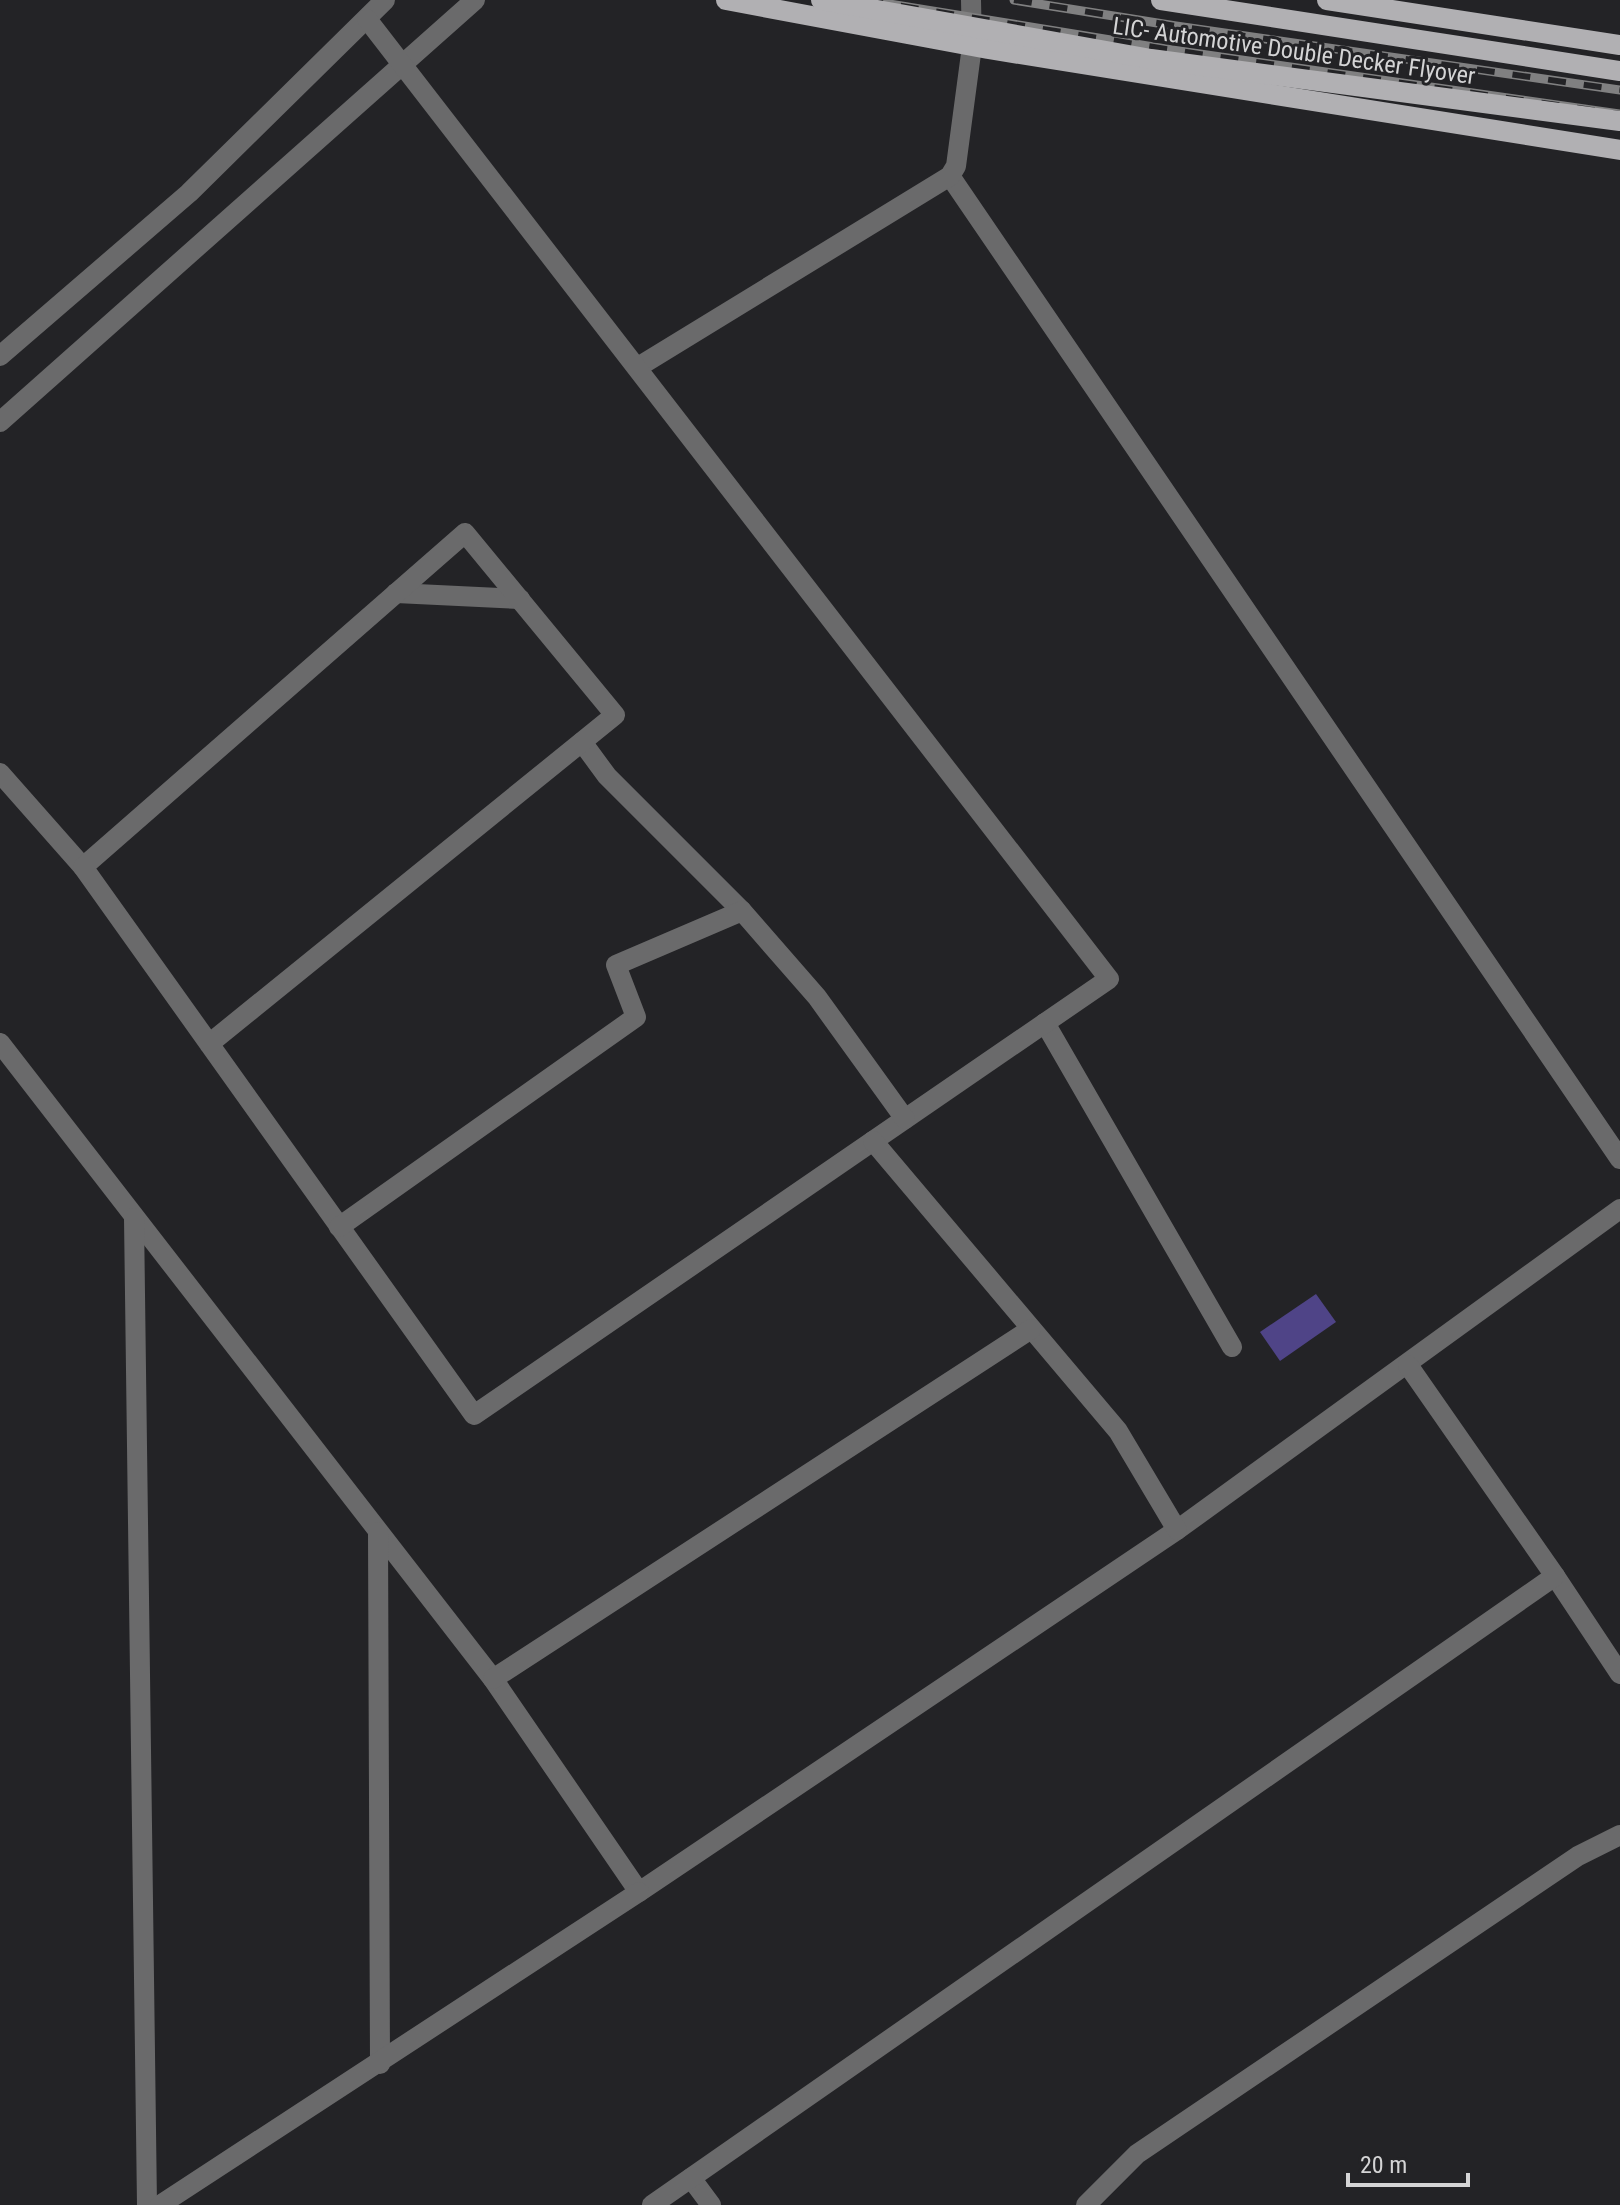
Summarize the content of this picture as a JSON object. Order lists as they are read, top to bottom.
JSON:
{
  "streets": {
    "main road": ["LIC- Automotive Double Decker Flyover"]
  },
  "scale_bar": "20 m"
}
